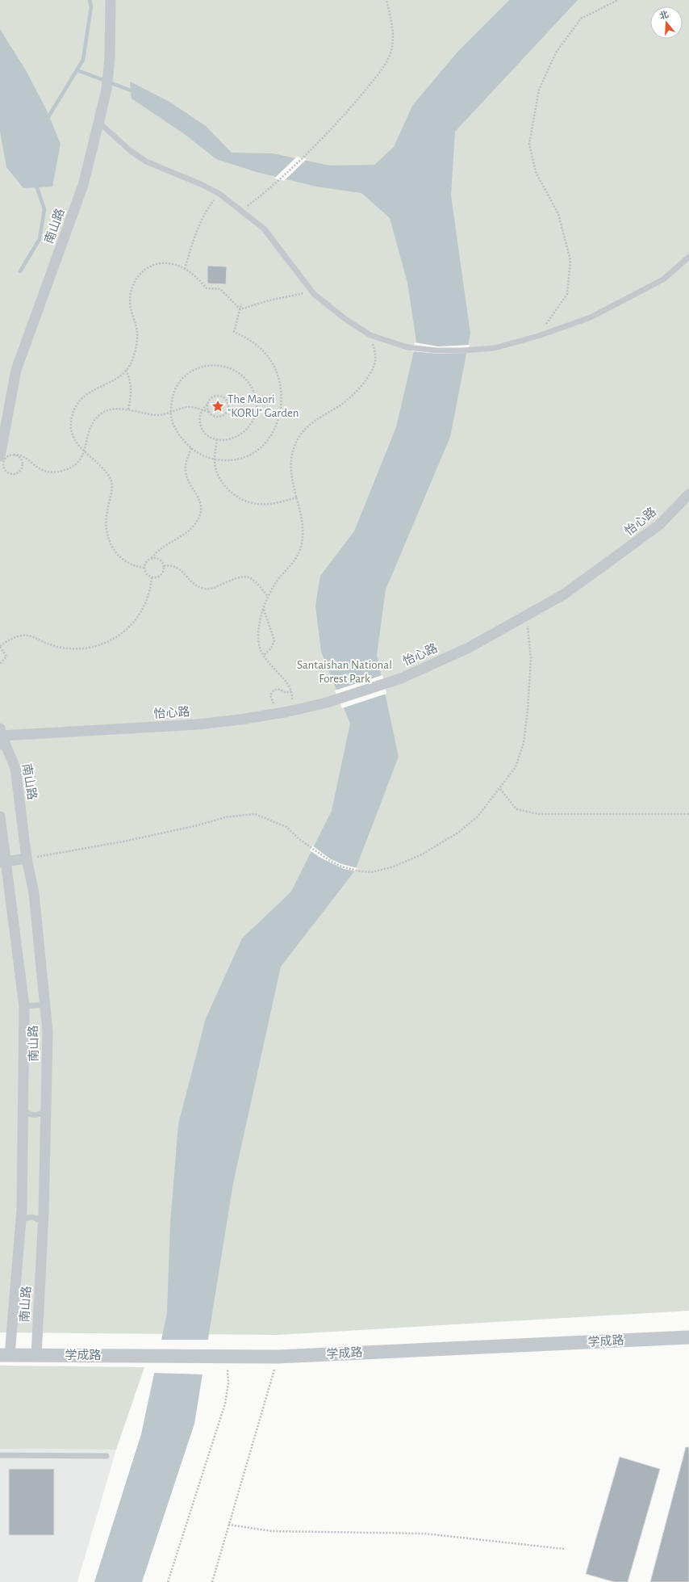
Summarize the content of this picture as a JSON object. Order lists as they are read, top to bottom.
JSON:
{
  "streets": {
    "street": ["南山路", "怡心路", "学成路"]
  },
  "crossings": [
    ["南山路", "怡心路"],
    ["南山路", "学成路"]
  ],
  "parks": ["Santaishan National Forest Park"],
  "places": {
    "place": ["The Maori \"KORU\" Garden"]
  },
  "north": "top"
}
